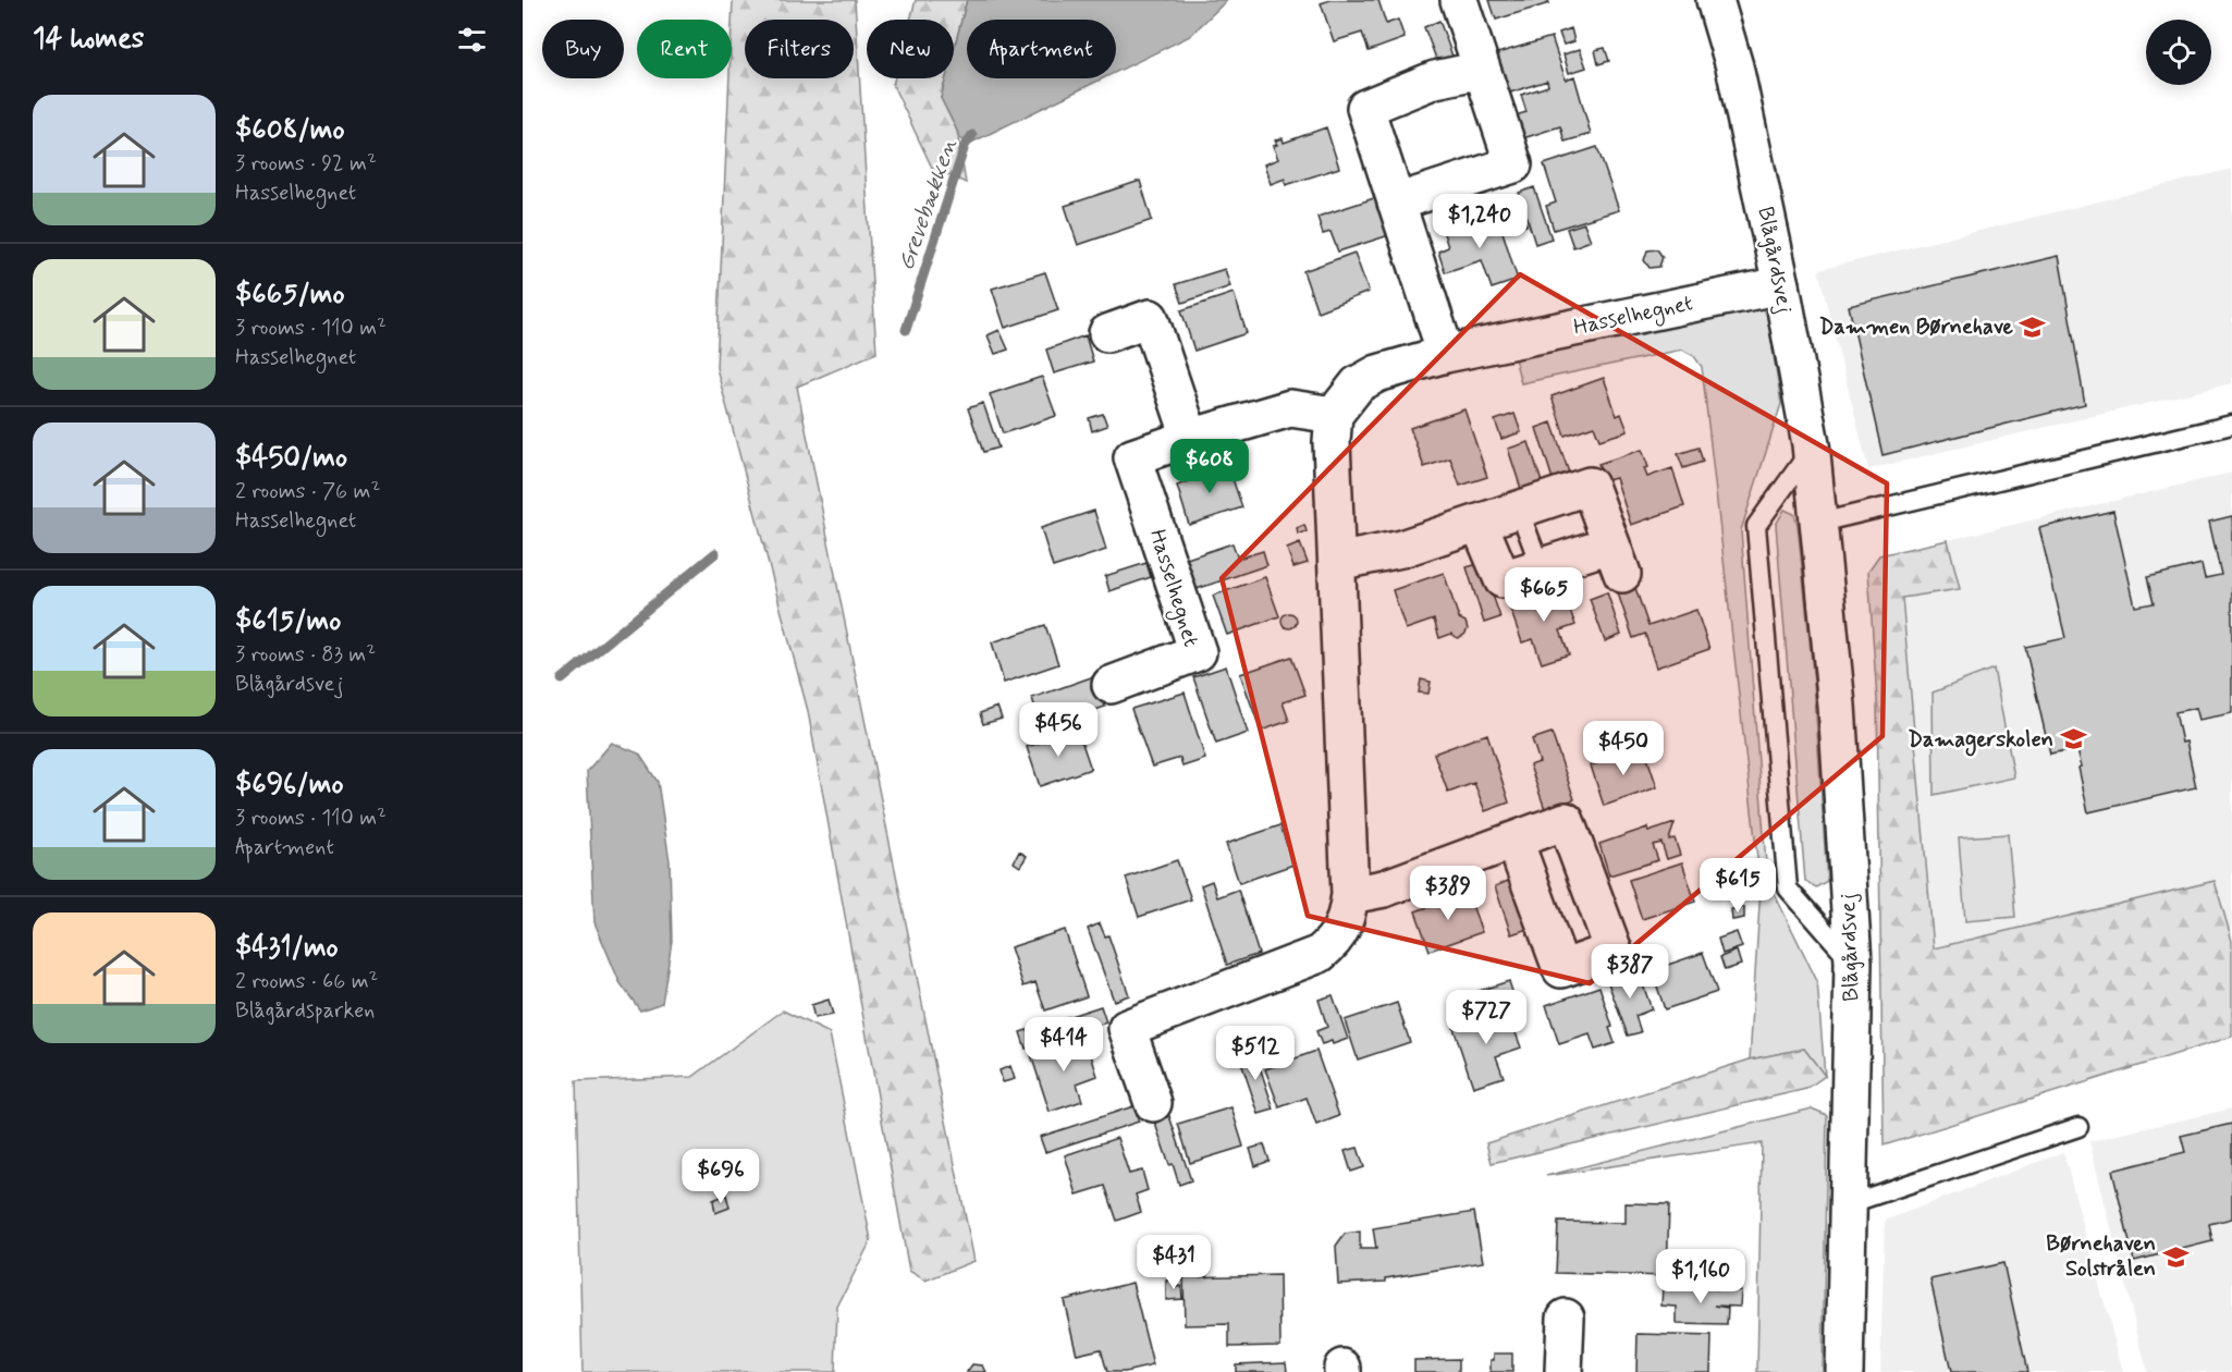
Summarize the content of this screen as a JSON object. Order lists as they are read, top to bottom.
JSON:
{
  "streets": {
    "street": ["Blågårdsvej", "Hasselhegnet"]
  },
  "crossings": [
    ["Blågårdsvej", "Hasselhegnet"]
  ],
  "water": ["Grevebækken"],
  "places": {
    "school or university": ["Dammen Børnehave", "Damagerskolen", "Børnehaven Solstrålen"]
  },
  "page": {
    "heading": "14 homes",
    "chip": [
      "Buy",
      "Rent",
      "Filters",
      "New",
      "Apartment"
    ],
    "list": [
      {
        "name": "$608/mo",
        "note": "3 rooms · 92 m² · Hasselhegnet"
      },
      {
        "name": "$665/mo",
        "note": "3 rooms · 110 m² · Hasselhegnet"
      },
      {
        "name": "$450/mo",
        "note": "2 rooms · 76 m² · Hasselhegnet"
      },
      {
        "name": "$615/mo",
        "note": "3 rooms · 83 m² · Blågårdsvej"
      },
      {
        "name": "$696/mo",
        "note": "3 rooms · 110 m² · Apartment"
      },
      {
        "name": "$431/mo",
        "note": "2 rooms · 66 m² · Blågårdsparken"
      }
    ],
    "price": [
      "$1,240",
      "$608",
      "$665",
      "$456",
      "$450",
      "$615",
      "$389",
      "$387",
      "$727",
      "$414",
      "$512",
      "$696",
      "$431",
      "$1,160"
    ]
  }
}
